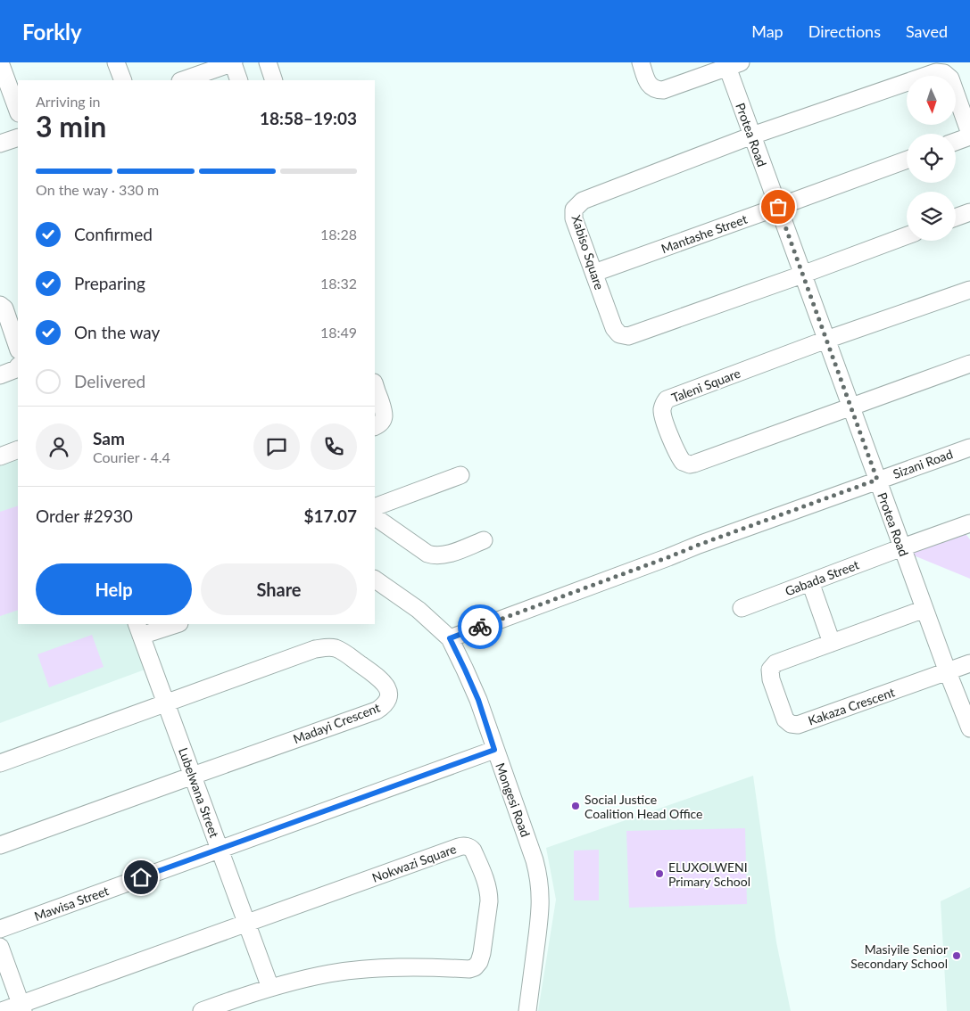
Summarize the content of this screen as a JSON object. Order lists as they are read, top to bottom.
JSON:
{
  "streets": {
    "street": [
      "Protea Road",
      "Mantashe Street",
      "Xabiso Square",
      "Taleni Square",
      "Sizani Road",
      "Gabada Street",
      "Kakaza Crescent",
      "Madayi Crescent",
      "Lubelwana Street",
      "Mongesi Road",
      "Nokwazi Square",
      "Mawisa Street"
    ]
  },
  "crossings": [
    ["Protea Road", "Mantashe Street"],
    ["Protea Road", "Xabiso Square"],
    ["Protea Road", "Taleni Square"],
    ["Protea Road", "Sizani Road"],
    ["Protea Road", "Gabada Street"],
    ["Protea Road", "Kakaza Crescent"],
    ["Mantashe Street", "Xabiso Square"],
    ["Sizani Road", "Mongesi Road"],
    ["Madayi Crescent", "Lubelwana Street"],
    ["Lubelwana Street", "Nokwazi Square"],
    ["Lubelwana Street", "Mawisa Street"],
    ["Mongesi Road", "Mawisa Street"]
  ],
  "places": ["Social Justice Coalition Head Office", "ELUXOLWENI Primary School", "Masiyile Senior Secondary School"],
  "north": "bottom",
  "page": {
    "header": "Forkly",
    "nav": ["Map", "Directions", "Saved"],
    "heading": ["3 min", "Arriving in", "18:58–19:03"],
    "panel": [
      "Sam",
      "Courier · 4.4",
      "Order #2930",
      "$17.07"
    ],
    "bar": "On the way · 330 m",
    "list": [
      ["Confirmed", "18:28"],
      ["Preparing", "18:32"],
      ["On the way", "18:49"],
      "Delivered"
    ],
    "buttons": ["Help", "Share"]
  }
}
